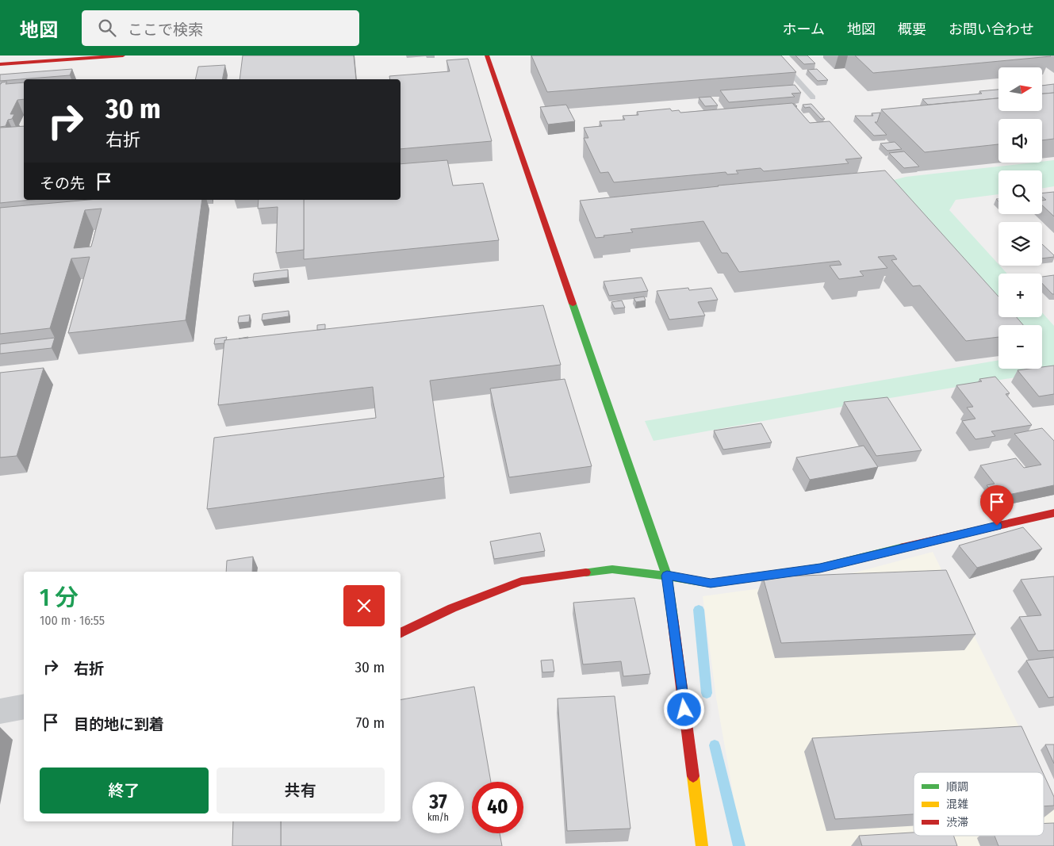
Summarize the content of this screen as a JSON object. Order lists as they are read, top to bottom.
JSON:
{
  "legend": ["順調", "混雑", "渋滞"],
  "north": "right",
  "page": {
    "header": "地図",
    "search": "ここで検索",
    "nav": [
      "ホーム",
      "地図",
      "概要",
      "お問い合わせ"
    ],
    "map_buttons": ["+", "−"],
    "turn": ["30 m", "右折"],
    "then": "その先",
    "heading": ["1 分", "100 m · 16:55"],
    "list": [
      {
        "name": "右折",
        "value": "30 m"
      },
      {
        "name": "目的地に到着",
        "value": "70 m"
      }
    ],
    "buttons": ["終了", "共有"],
    "speed": "37 km/h",
    "limit": "40"
  }
}
